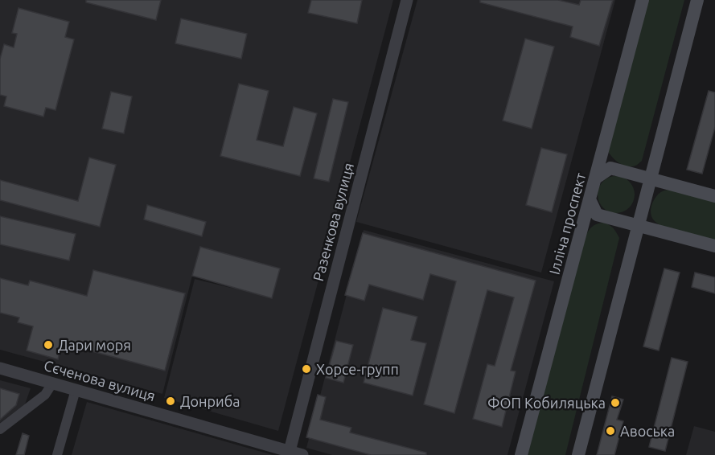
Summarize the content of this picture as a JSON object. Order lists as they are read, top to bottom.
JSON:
{
  "streets": {
    "main road": ["Ілліча проспект"],
    "street": ["Разенкова вулиця", "Сєченова вулиця"]
  },
  "crossings": [
    ["Разенкова вулиця", "Сєченова вулиця"]
  ],
  "places": [
    "Дари моря",
    "Хорсе-групп",
    "Донриба",
    "ФОП Кобиляцька",
    "Авоська"
  ]
}
